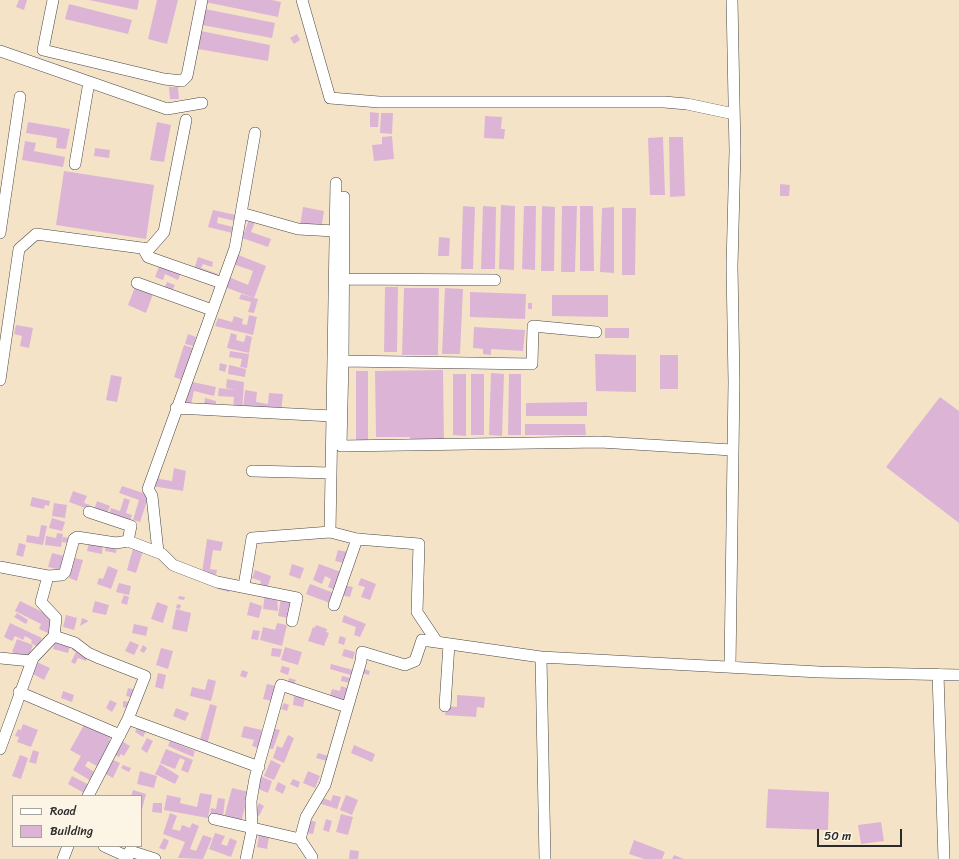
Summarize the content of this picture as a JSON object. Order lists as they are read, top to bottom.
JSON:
{
  "legend": ["Road", "Building"],
  "scale_bar": "50 m"
}
